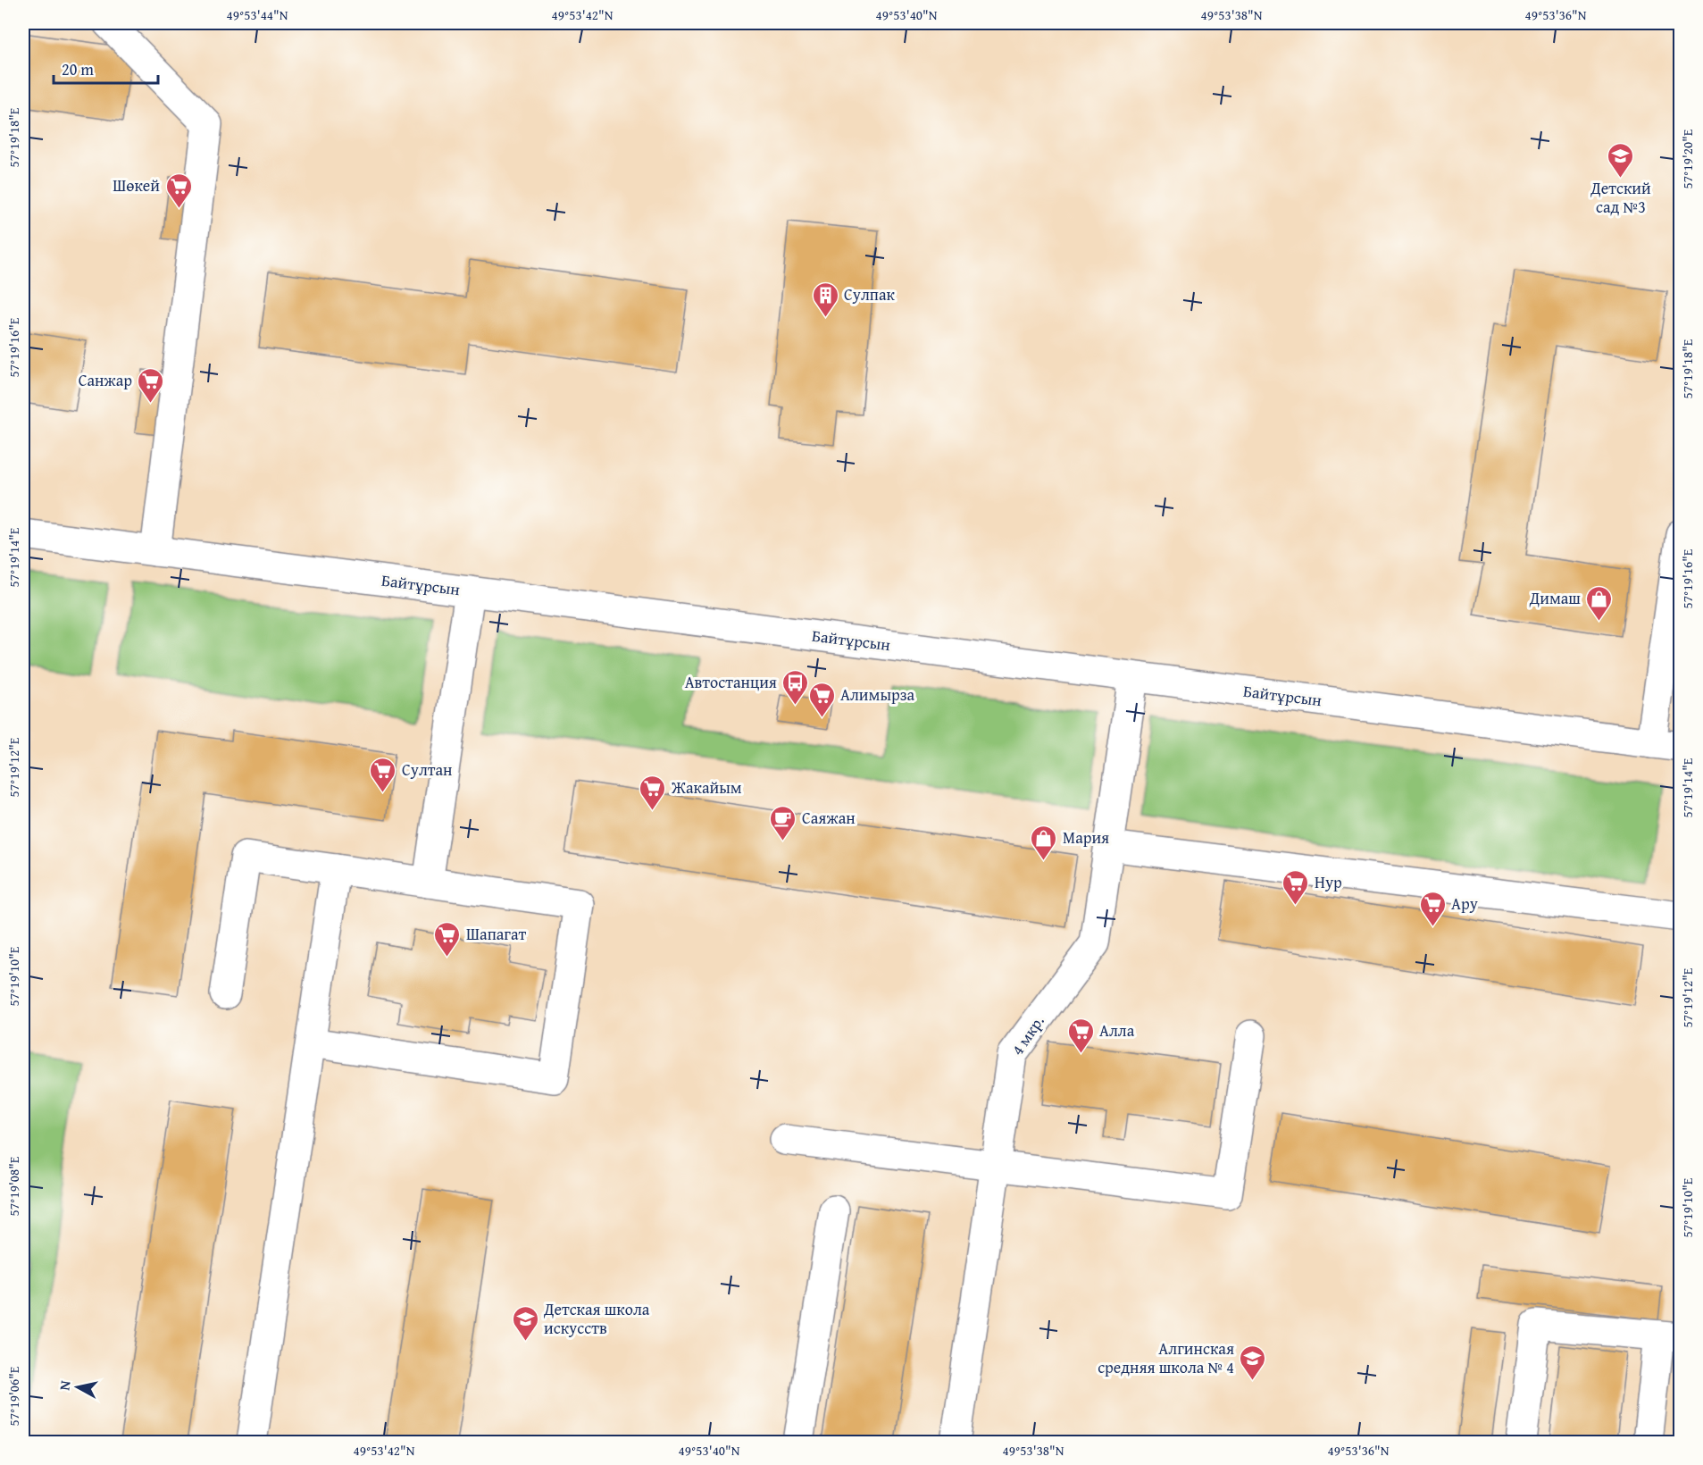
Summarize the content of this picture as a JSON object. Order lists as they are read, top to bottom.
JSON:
{
  "streets": {
    "street": ["Байтұрсын", "4 мкр."]
  },
  "crossings": [
    ["Байтұрсын", "4 мкр."]
  ],
  "places": {
    "school or university": ["Детский сад №3", "Детская школа искусств", "Алгинская средняя школа № 4"],
    "supermarket": [
      "Шөкей",
      "Санжар",
      "Алимырза",
      "Султан",
      "Жакайым",
      "Нур",
      "Ару",
      "Шапагат",
      "Алла"
    ],
    "building": ["Сулпак"],
    "shop": ["Димаш", "Мария"],
    "bus stop": ["Автостанция"],
    "cafe": ["Саяжан"]
  },
  "scale_bar": "20 m",
  "north": "left",
  "coordinates": [
    "49°53'44\"N",
    "49°53'42\"N",
    "49°53'40\"N",
    "49°53'38\"N",
    "49°53'36\"N",
    "57°19'18\"E",
    "57°19'20\"E",
    "57°19'16\"E",
    "57°19'14\"E",
    "57°19'12\"E",
    "57°19'10\"E",
    "57°19'08\"E",
    "57°19'06\"E"
  ]
}
